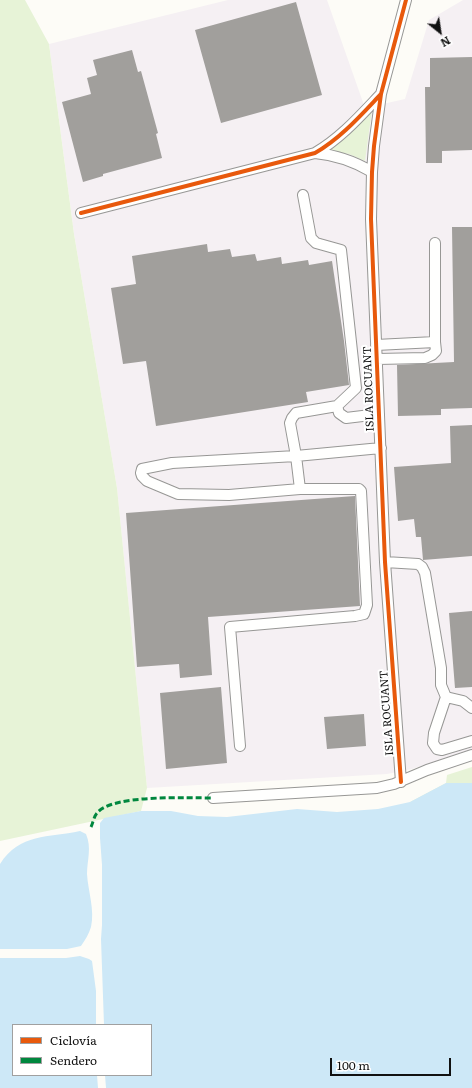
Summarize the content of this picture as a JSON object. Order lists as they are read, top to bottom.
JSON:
{
  "streets": {
    "street": ["ISLA ROCUANT"]
  },
  "legend": ["Ciclovía", "Sendero"],
  "scale_bar": "100 m",
  "north": "bottom right"
}
